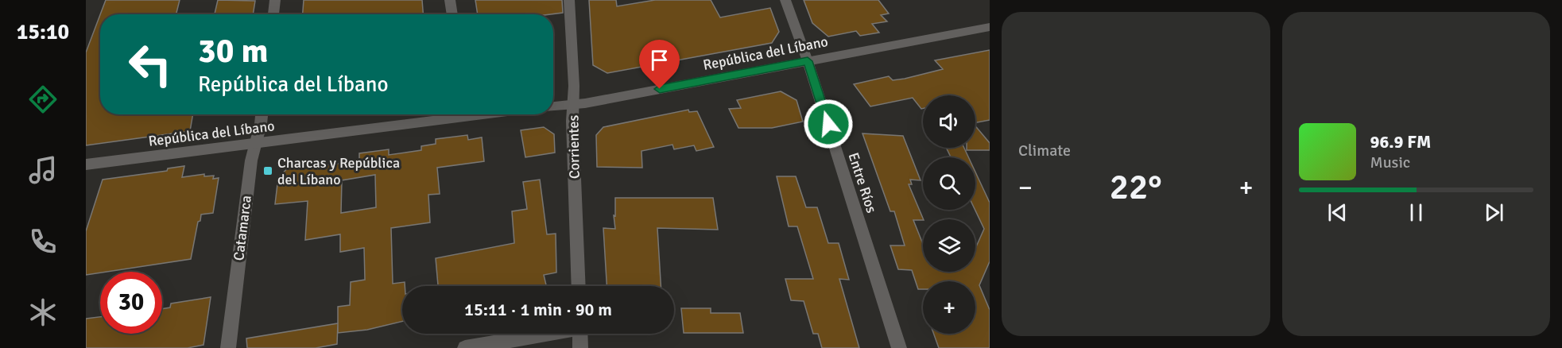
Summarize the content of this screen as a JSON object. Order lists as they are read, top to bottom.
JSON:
{
  "streets": {
    "street": [
      "República del Líbano",
      "Corrientes",
      "Entre Ríos",
      "Catamarca"
    ]
  },
  "crossings": [
    ["República del Líbano", "Corrientes"],
    ["República del Líbano", "Entre Ríos"],
    ["República del Líbano", "Catamarca"]
  ],
  "places": {
    "transit": ["Charcas y República del Líbano"]
  },
  "page": {
    "tabs": "15:10",
    "tile": "Climate",
    "turn": ["30 m", "República del Líbano"],
    "map_buttons": "+",
    "song": ["96.9 FM", "Music"],
    "heat": ["−", "22°", "+"],
    "limit": "30",
    "trip": "15:11 · 1 min · 90 m"
  }
}
